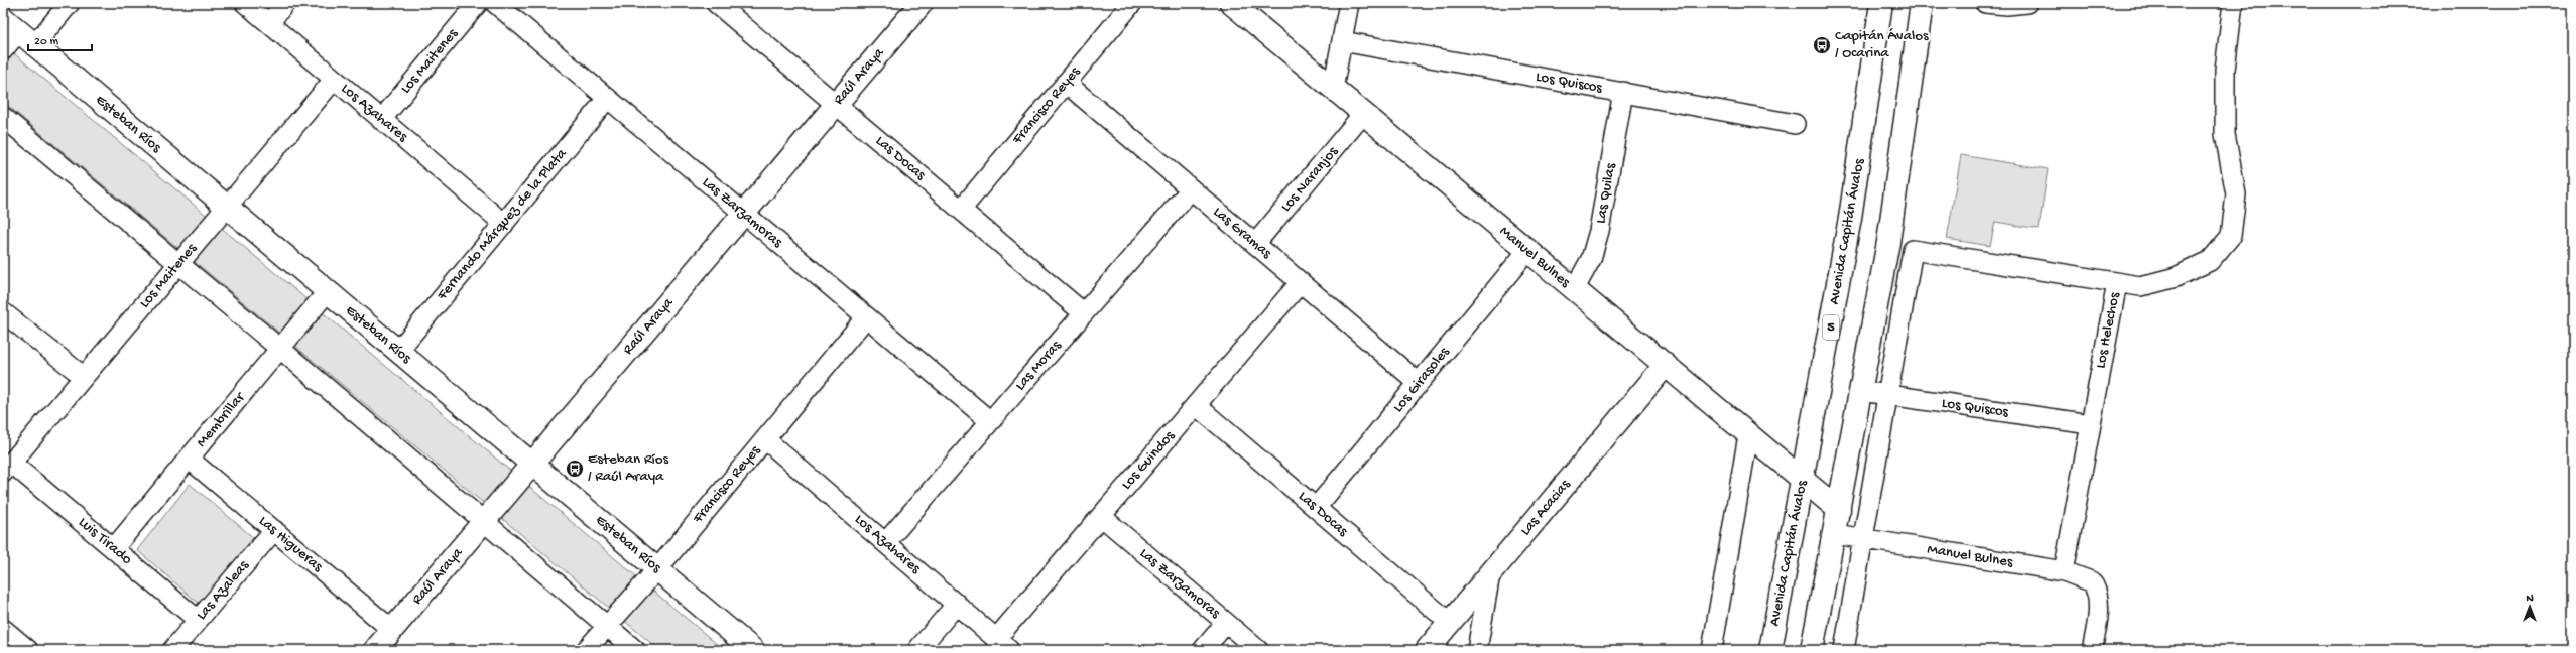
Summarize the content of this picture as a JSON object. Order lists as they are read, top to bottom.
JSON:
{
  "streets": {
    "main road": [
      "Raúl Araya",
      "Esteban Ríos",
      "Avenida Capitán Ávalos",
      "Manuel Bulnes",
      "5",
      "Las Acacias"
    ],
    "street": [
      "Los Maitenes",
      "Los Quiscos",
      "Francisco Reyes",
      "Los Azahares",
      "Las Docas",
      "Los Naranjos",
      "Las Quilas",
      "Las Zarzamoras",
      "Fernando Márquez de la Plata",
      "Las Gramas",
      "Los Helechos",
      "Las Moras",
      "Los Girasoles",
      "Membrillar",
      "Los Guindos",
      "Luis Tirado",
      "Las Higueras",
      "Las Azaleas"
    ]
  },
  "crossings": [
    ["Los Maitenes", "Los Azahares"],
    ["Los Maitenes", "Esteban Ríos"],
    ["Los Maitenes", "Luis Tirado"],
    ["Raúl Araya", "Esteban Ríos"],
    ["Raúl Araya", "Las Docas"],
    ["Raúl Araya", "Las Zarzamoras"],
    ["Raúl Araya", "Las Higueras"],
    ["Los Quiscos", "Las Quilas"],
    ["Los Quiscos", "Los Helechos"],
    ["Francisco Reyes", "Los Azahares"],
    ["Francisco Reyes", "Esteban Ríos"],
    ["Francisco Reyes", "Las Docas"],
    ["Francisco Reyes", "Las Zarzamoras"],
    ["Francisco Reyes", "Las Gramas"],
    ["Los Azahares", "Fernando Márquez de la Plata"],
    ["Los Azahares", "Las Moras"],
    ["Los Azahares", "Los Guindos"],
    ["Esteban Ríos", "Fernando Márquez de la Plata"],
    ["Esteban Ríos", "Membrillar"],
    ["Las Docas", "Las Moras"],
    ["Las Docas", "Los Girasoles"],
    ["Las Docas", "Los Guindos"],
    ["Las Docas", "Las Acacias"],
    ["Los Naranjos", "Las Gramas"],
    ["Los Naranjos", "Manuel Bulnes"],
    ["Las Quilas", "Manuel Bulnes"],
    ["Las Zarzamoras", "Fernando Márquez de la Plata"],
    ["Las Zarzamoras", "Las Moras"],
    ["Las Zarzamoras", "Los Guindos"],
    ["Avenida Capitán Ávalos", "Manuel Bulnes"],
    ["Las Gramas", "Las Moras"],
    ["Las Gramas", "Los Girasoles"],
    ["Las Gramas", "Los Guindos"],
    ["Manuel Bulnes", "Los Helechos"],
    ["Manuel Bulnes", "Los Girasoles"],
    ["Manuel Bulnes", "Las Acacias"],
    ["Membrillar", "Luis Tirado"],
    ["Membrillar", "Las Higueras"],
    ["Luis Tirado", "Las Azaleas"],
    ["Las Higueras", "Las Azaleas"]
  ],
  "places": {
    "bus stop": ["Capitán Ávalos / Ocarina", "Esteban Ríos / Raúl Araya"]
  },
  "scale_bar": "20 m",
  "north": "top"
}
